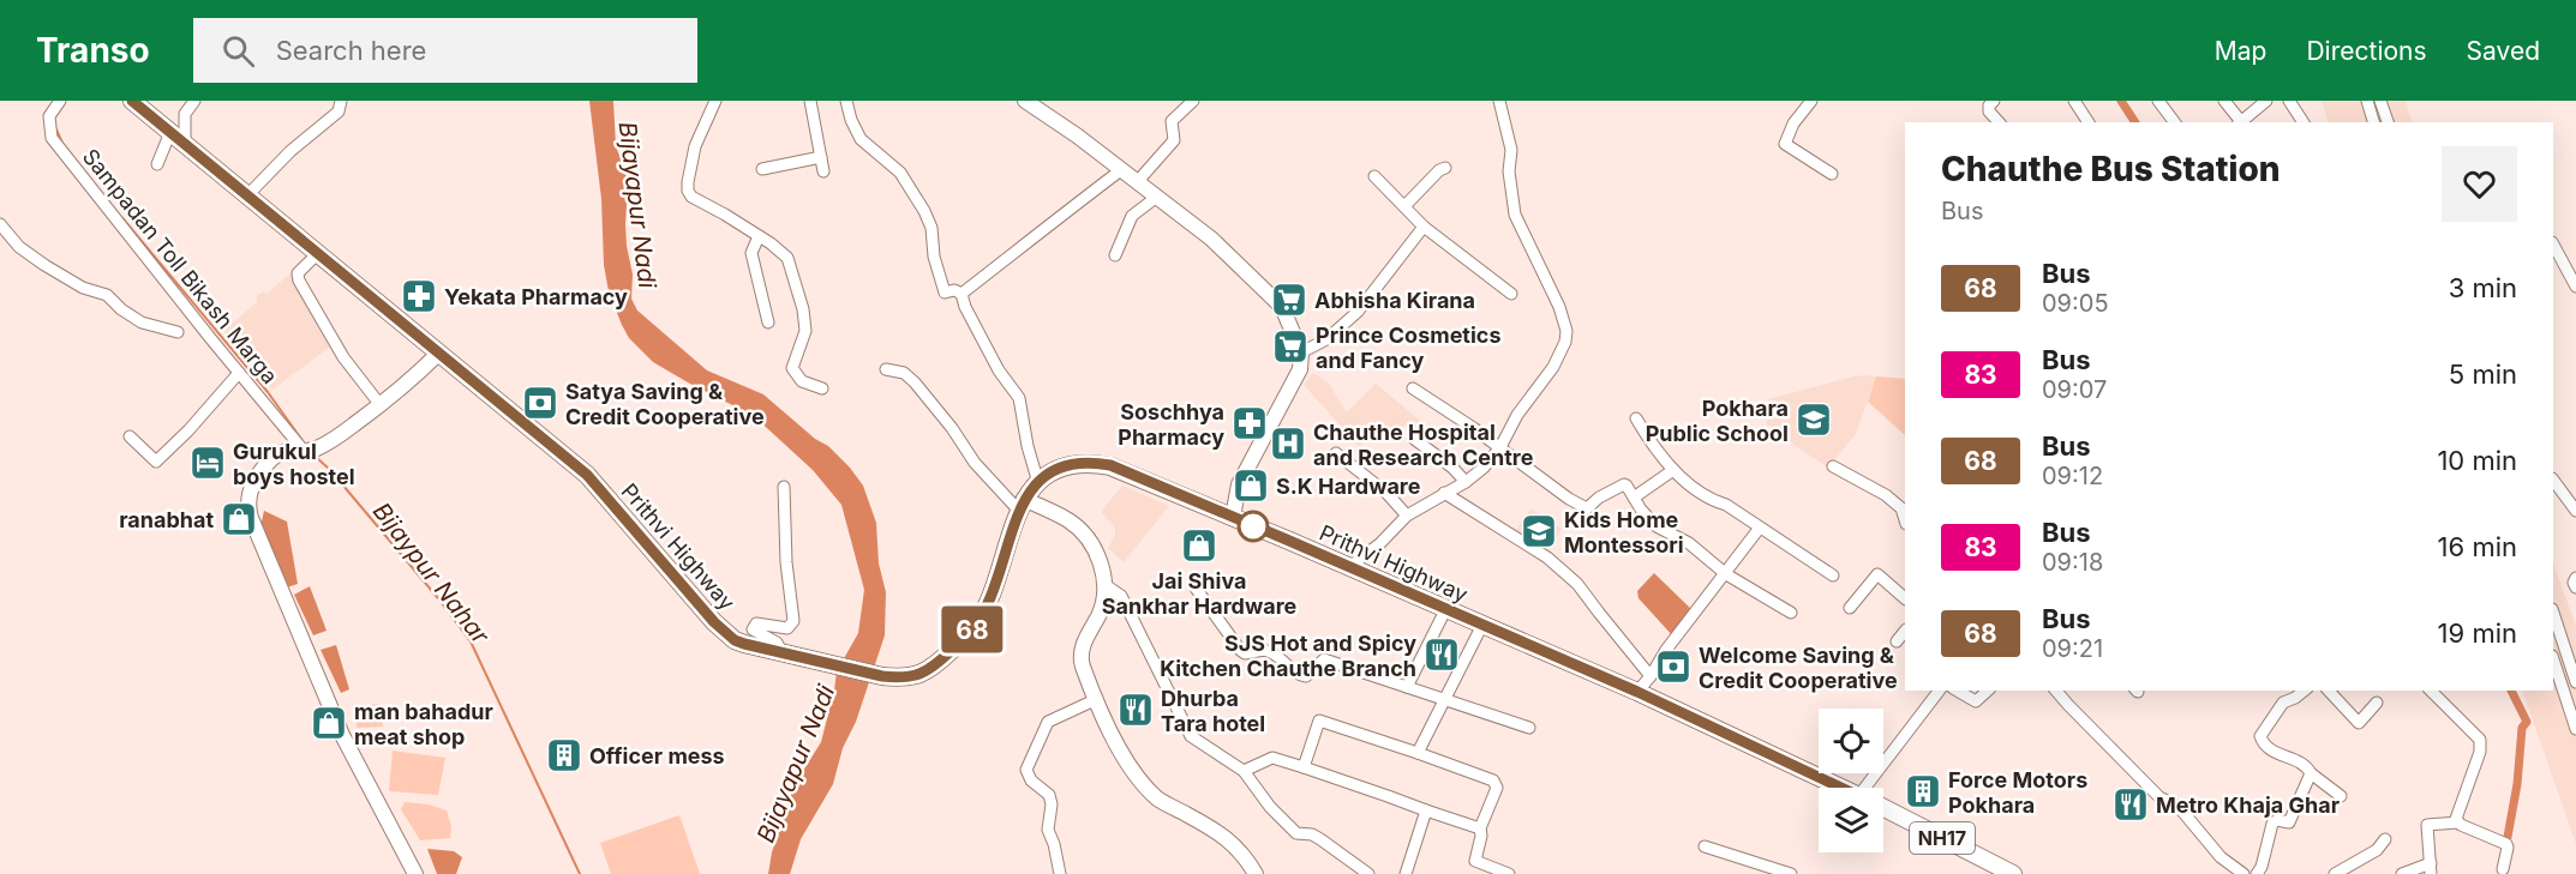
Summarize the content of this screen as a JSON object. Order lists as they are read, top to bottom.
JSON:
{
  "streets": {
    "highway": ["Prithvi Highway", "NH17"],
    "street": ["Sampadan Toll Bikash Marga"]
  },
  "water": ["Bijayapur Nadi", "Bijaypur Nahar"],
  "places": {
    "pharmacy": ["Yekata Pharmacy", "Soschhya Pharmacy"],
    "supermarket": ["Abhisha Kirana", "Prince Cosmetics and Fancy"],
    "bank": ["Satya Saving & Credit Cooperative", "Welcome Saving & Credit Cooperative"],
    "school or university": ["Pokhara Public School", "Kids Home Montessori"],
    "hospital": ["Chauthe Hospital and Research Centre"],
    "hotel": ["Gurukul boys hostel"],
    "shop": [
      "S.K Hardware",
      "ranabhat",
      "Jai Shiva Sankhar Hardware",
      "man bahadur meat shop"
    ],
    "restaurant": ["SJS Hot and Spicy Kitchen Chauthe Branch", "Dhurba Tara hotel", "Metro Khaja Ghar"],
    "building": ["Officer mess", "Force Motors Pokhara"]
  },
  "lines": ["bus line 68"],
  "page": {
    "header": "Transo",
    "search": "Search here",
    "nav": ["Map", "Directions", "Saved"],
    "on_map": "68",
    "heading": ["Chauthe Bus Station", "Bus"],
    "list": [
      {
        "mark": "68",
        "name": "Bus",
        "note": "09:05",
        "value": "3 min"
      },
      {
        "mark": "83",
        "name": "Bus",
        "note": "09:07",
        "value": "5 min"
      },
      {
        "mark": "68",
        "name": "Bus",
        "note": "09:12",
        "value": "10 min"
      },
      {
        "mark": "83",
        "name": "Bus",
        "note": "09:18",
        "value": "16 min"
      },
      {
        "mark": "68",
        "name": "Bus",
        "note": "09:21",
        "value": "19 min"
      }
    ]
  }
}
